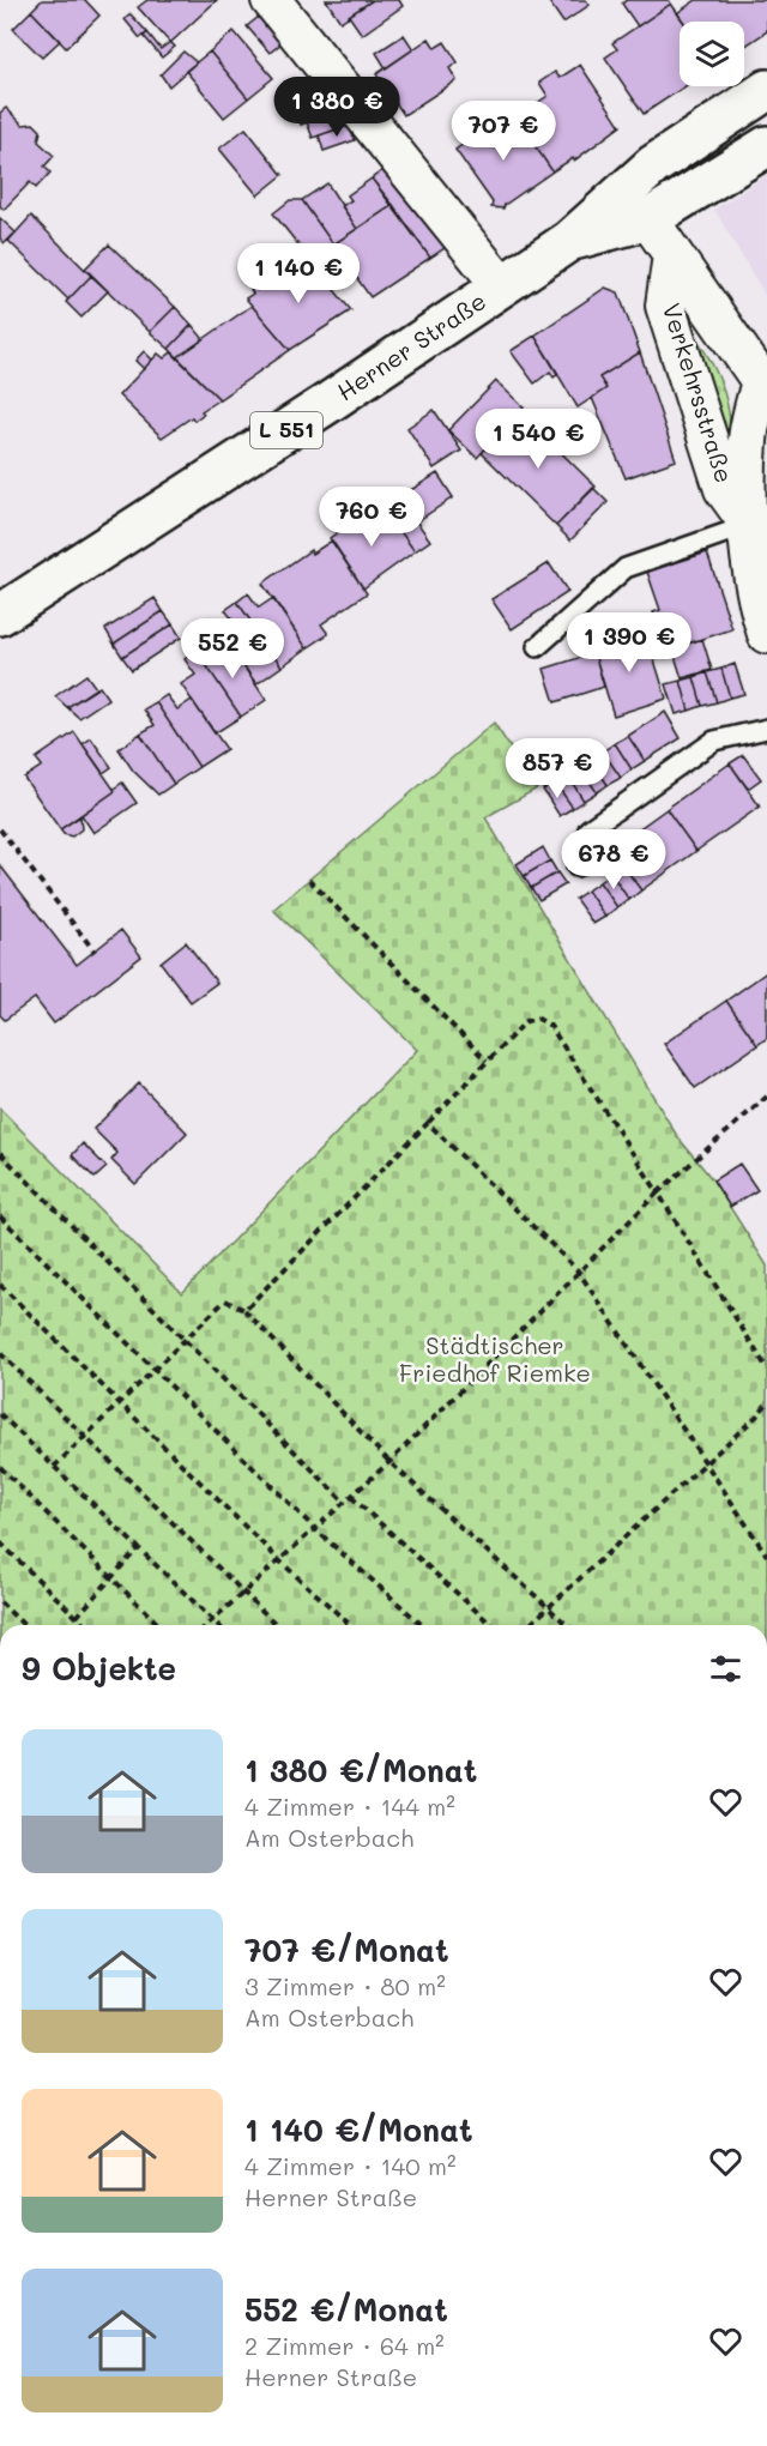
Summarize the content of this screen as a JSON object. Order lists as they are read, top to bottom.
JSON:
{
  "streets": {
    "main road": ["Herner Straße", "L 551"],
    "street": ["Verkehrsstraße"]
  },
  "crossings": [
    ["Herner Straße", "Verkehrsstraße"],
    ["Herner Straße", "L 551"],
    ["Verkehrsstraße", "L 551"]
  ],
  "parks": ["Städtischer Friedhof Riemke"],
  "page": {
    "price": [
      "1 380 €",
      "707 €",
      "1 140 €",
      "1 540 €",
      "760 €",
      "1 390 €",
      "552 €",
      "857 €",
      "678 €"
    ],
    "heading": "9 Objekte",
    "list": [
      {
        "name": "1 380 €/Monat",
        "note": "4 Zimmer · 144 m² · Am Osterbach"
      },
      {
        "name": "707 €/Monat",
        "note": "3 Zimmer · 80 m² · Am Osterbach"
      },
      {
        "name": "1 140 €/Monat",
        "note": "4 Zimmer · 140 m² · Herner Straße"
      },
      {
        "name": "552 €/Monat",
        "note": "2 Zimmer · 64 m² · Herner Straße"
      }
    ]
  }
}
